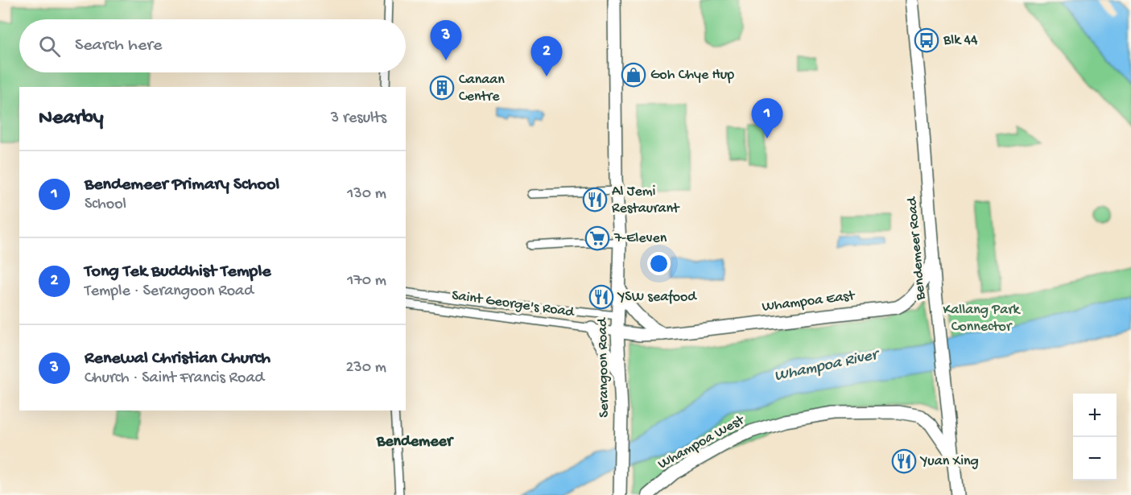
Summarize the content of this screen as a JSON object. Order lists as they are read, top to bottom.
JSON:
{
  "streets": {
    "main road": [
      "Bendemeer Road",
      "Whampoa East",
      "Serangoon Road",
      "Whampoa West"
    ],
    "street": ["Saint George's Road"]
  },
  "crossings": [
    ["Bendemeer Road", "Whampoa East"],
    ["Bendemeer Road", "Whampoa West"],
    ["Whampoa East", "Saint George's Road"],
    ["Whampoa East", "Serangoon Road"],
    ["Saint George's Road", "Serangoon Road"]
  ],
  "districts": ["Bendemeer"],
  "water": ["Whampoa River"],
  "parks": ["Kallang Park Connector"],
  "places": {
    "bus stop": ["Blk 44"],
    "shop": ["Goh Chye Hup"],
    "building": ["Canaan Centre"],
    "restaurant": ["Al Jemi Restaurant", "YSW seafood", "Yuan Xing"],
    "supermarket": ["7-Eleven"]
  },
  "page": {
    "search": "Search here",
    "pins": ["3", "2", "1"],
    "heading": ["Nearby", "3 results"],
    "list": [
      {
        "mark": "1",
        "name": "Bendemeer Primary School",
        "note": "School",
        "value": "130 m"
      },
      {
        "mark": "2",
        "name": "Tong Tek Buddhist Temple",
        "note": "Temple · Serangoon Road",
        "value": "170 m"
      },
      {
        "mark": "3",
        "name": "Renewal Christian Church",
        "note": "Church · Saint Francis Road",
        "value": "230 m"
      }
    ],
    "map_buttons": ["+", "−"]
  }
}
